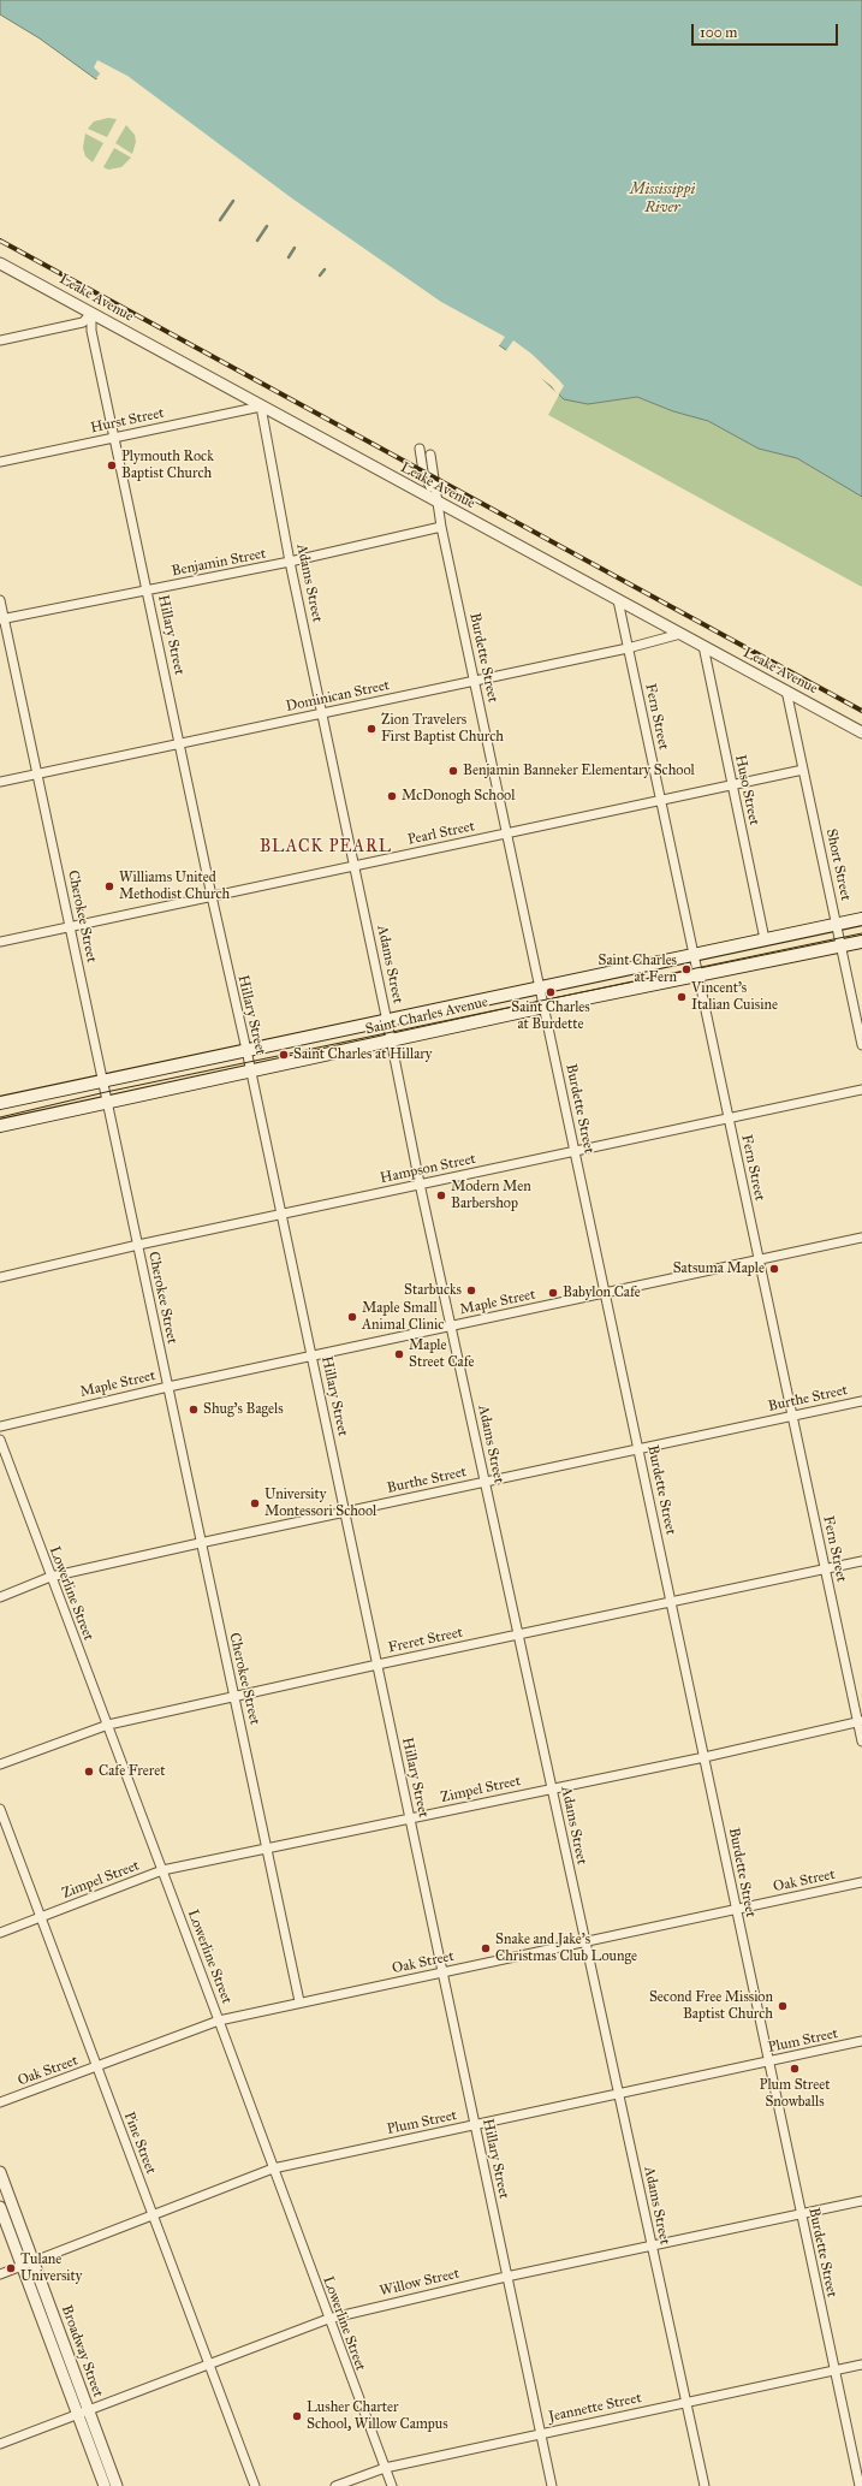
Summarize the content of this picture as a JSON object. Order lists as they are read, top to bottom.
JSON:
{
  "streets": {
    "main road": ["Saint Charles Avenue"],
    "street": [
      "Leake Avenue",
      "Hurst Street",
      "Benjamin Street",
      "Adams Street",
      "Hillary Street",
      "Burdette Street",
      "Dominican Street",
      "Fern Street",
      "Huso Street",
      "Pearl Street",
      "Short Street",
      "Cherokee Street",
      "Hampson Street",
      "Maple Street",
      "Burthe Street",
      "Lowerline Street",
      "Freret Street",
      "Zimpel Street",
      "Oak Street",
      "Plum Street",
      "Pine Street",
      "Willow Street",
      "Broadway Street",
      "Jeannette Street"
    ]
  },
  "crossings": [
    ["Leake Avenue", "Hurst Street"],
    ["Leake Avenue", "Adams Street"],
    ["Leake Avenue", "Hillary Street"],
    ["Leake Avenue", "Burdette Street"],
    ["Leake Avenue", "Dominican Street"],
    ["Leake Avenue", "Fern Street"],
    ["Leake Avenue", "Huso Street"],
    ["Leake Avenue", "Short Street"],
    ["Hurst Street", "Adams Street"],
    ["Hurst Street", "Hillary Street"],
    ["Benjamin Street", "Adams Street"],
    ["Benjamin Street", "Hillary Street"],
    ["Benjamin Street", "Burdette Street"],
    ["Benjamin Street", "Cherokee Street"],
    ["Adams Street", "Dominican Street"],
    ["Adams Street", "Pearl Street"],
    ["Adams Street", "Saint Charles Avenue"],
    ["Adams Street", "Hampson Street"],
    ["Adams Street", "Maple Street"],
    ["Adams Street", "Burthe Street"],
    ["Adams Street", "Freret Street"],
    ["Adams Street", "Zimpel Street"],
    ["Adams Street", "Oak Street"],
    ["Adams Street", "Plum Street"],
    ["Adams Street", "Willow Street"],
    ["Adams Street", "Jeannette Street"],
    ["Hillary Street", "Dominican Street"],
    ["Hillary Street", "Pearl Street"],
    ["Hillary Street", "Saint Charles Avenue"],
    ["Hillary Street", "Hampson Street"],
    ["Hillary Street", "Maple Street"],
    ["Hillary Street", "Burthe Street"],
    ["Hillary Street", "Freret Street"],
    ["Hillary Street", "Zimpel Street"],
    ["Hillary Street", "Oak Street"],
    ["Hillary Street", "Plum Street"],
    ["Hillary Street", "Willow Street"],
    ["Hillary Street", "Jeannette Street"],
    ["Burdette Street", "Dominican Street"],
    ["Burdette Street", "Pearl Street"],
    ["Burdette Street", "Saint Charles Avenue"],
    ["Burdette Street", "Hampson Street"],
    ["Burdette Street", "Maple Street"],
    ["Burdette Street", "Burthe Street"],
    ["Burdette Street", "Freret Street"],
    ["Burdette Street", "Zimpel Street"],
    ["Burdette Street", "Oak Street"],
    ["Burdette Street", "Plum Street"],
    ["Burdette Street", "Willow Street"],
    ["Burdette Street", "Jeannette Street"],
    ["Dominican Street", "Fern Street"],
    ["Dominican Street", "Cherokee Street"],
    ["Fern Street", "Pearl Street"],
    ["Fern Street", "Saint Charles Avenue"],
    ["Fern Street", "Hampson Street"],
    ["Fern Street", "Maple Street"],
    ["Fern Street", "Burthe Street"],
    ["Fern Street", "Freret Street"],
    ["Fern Street", "Zimpel Street"],
    ["Huso Street", "Pearl Street"],
    ["Huso Street", "Saint Charles Avenue"],
    ["Pearl Street", "Short Street"],
    ["Pearl Street", "Cherokee Street"],
    ["Short Street", "Saint Charles Avenue"],
    ["Cherokee Street", "Saint Charles Avenue"],
    ["Cherokee Street", "Hampson Street"],
    ["Cherokee Street", "Maple Street"],
    ["Cherokee Street", "Burthe Street"],
    ["Cherokee Street", "Freret Street"],
    ["Cherokee Street", "Zimpel Street"],
    ["Cherokee Street", "Oak Street"],
    ["Burthe Street", "Lowerline Street"],
    ["Lowerline Street", "Freret Street"],
    ["Lowerline Street", "Zimpel Street"],
    ["Lowerline Street", "Oak Street"],
    ["Lowerline Street", "Plum Street"],
    ["Lowerline Street", "Willow Street"],
    ["Lowerline Street", "Jeannette Street"],
    ["Zimpel Street", "Pine Street"],
    ["Oak Street", "Pine Street"],
    ["Plum Street", "Pine Street"],
    ["Plum Street", "Broadway Street"],
    ["Pine Street", "Willow Street"],
    ["Willow Street", "Broadway Street"]
  ],
  "districts": ["BLACK PEARL"],
  "water": ["Mississippi River"],
  "places": [
    "Plymouth Rock Baptist Church",
    "Zion Travelers First Baptist Church",
    "Benjamin Banneker Elementary School",
    "McDonogh School",
    "Williams United Methodist Church",
    "Saint Charles at Fern",
    "Saint Charles at Burdette",
    "Vincent's Italian Cuisine",
    "Saint Charles at Hillary",
    "Modern Men Barbershop",
    "Satsuma Maple",
    "Starbucks",
    "Babylon Cafe",
    "Maple Small Animal Clinic",
    "Maple Street Cafe",
    "Shug's Bagels",
    "University Montessori School",
    "Cafe Freret",
    "Snake and Jake's Christmas Club Lounge",
    "Second Free Mission Baptist Church",
    "Plum Street Snowballs",
    "Tulane University",
    "Lusher Charter School, Willow Campus"
  ],
  "scale_bar": "100 m"
}
